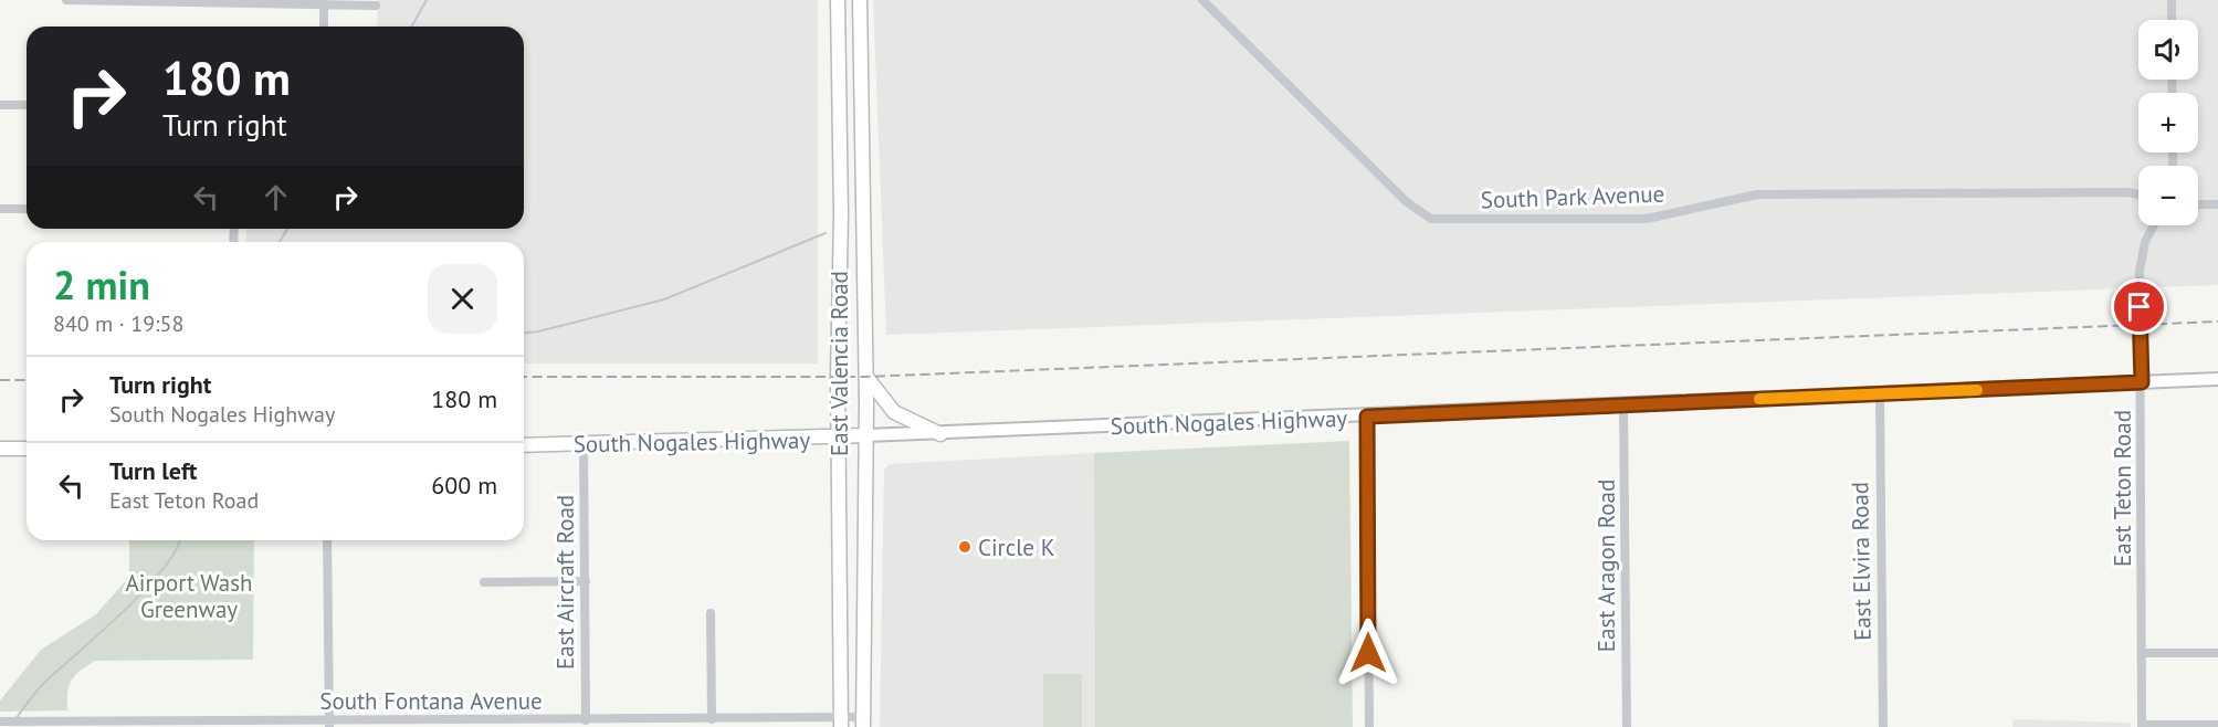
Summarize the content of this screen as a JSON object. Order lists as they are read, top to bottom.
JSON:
{
  "streets": {
    "main road": ["East Valencia Road", "South Nogales Highway"],
    "street": [
      "South Park Avenue",
      "East Teton Road",
      "East Elvira Road",
      "East Aragon Road",
      "East Aircraft Road",
      "South Fontana Avenue"
    ]
  },
  "crossings": [
    ["East Valencia Road", "South Nogales Highway"],
    ["East Valencia Road", "South Fontana Avenue"],
    ["South Nogales Highway", "East Teton Road"],
    ["South Nogales Highway", "East Elvira Road"],
    ["South Nogales Highway", "East Aragon Road"],
    ["South Nogales Highway", "East Aircraft Road"],
    ["East Aircraft Road", "South Fontana Avenue"]
  ],
  "parks": ["Airport Wash Greenway"],
  "places": ["Circle K"],
  "page": {
    "map_buttons": ["+", "−"],
    "turn": ["180 m", "Turn right"],
    "heading": ["2 min", "840 m · 19:58"],
    "list": [
      {
        "name": "Turn right",
        "note": "South Nogales Highway",
        "value": "180 m"
      },
      {
        "name": "Turn left",
        "note": "East Teton Road",
        "value": "600 m"
      }
    ]
  }
}
